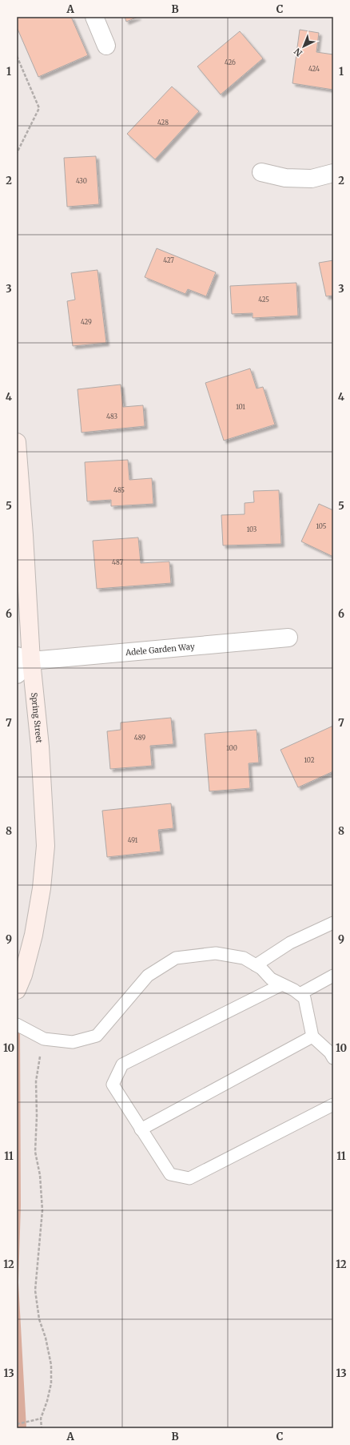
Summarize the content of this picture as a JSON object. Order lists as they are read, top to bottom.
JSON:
{
  "streets": {
    "main road": ["Spring Street"],
    "street": ["Adele Garden Way"]
  },
  "crossings": [
    ["Adele Garden Way", "Spring Street"]
  ],
  "house_numbers": [
    "426",
    "424",
    "428",
    "430",
    "427",
    "425",
    "429",
    "101",
    "483",
    "485",
    "105",
    "103",
    "487",
    "489",
    "100",
    "102",
    "491"
  ],
  "north": "bottom left",
  "grid": {
    "columns": ["A", "B", "C"],
    "rows": [
      "1",
      "2",
      "3",
      "4",
      "5",
      "6",
      "7",
      "8",
      "9",
      "10",
      "11",
      "12",
      "13"
    ]
  }
}
